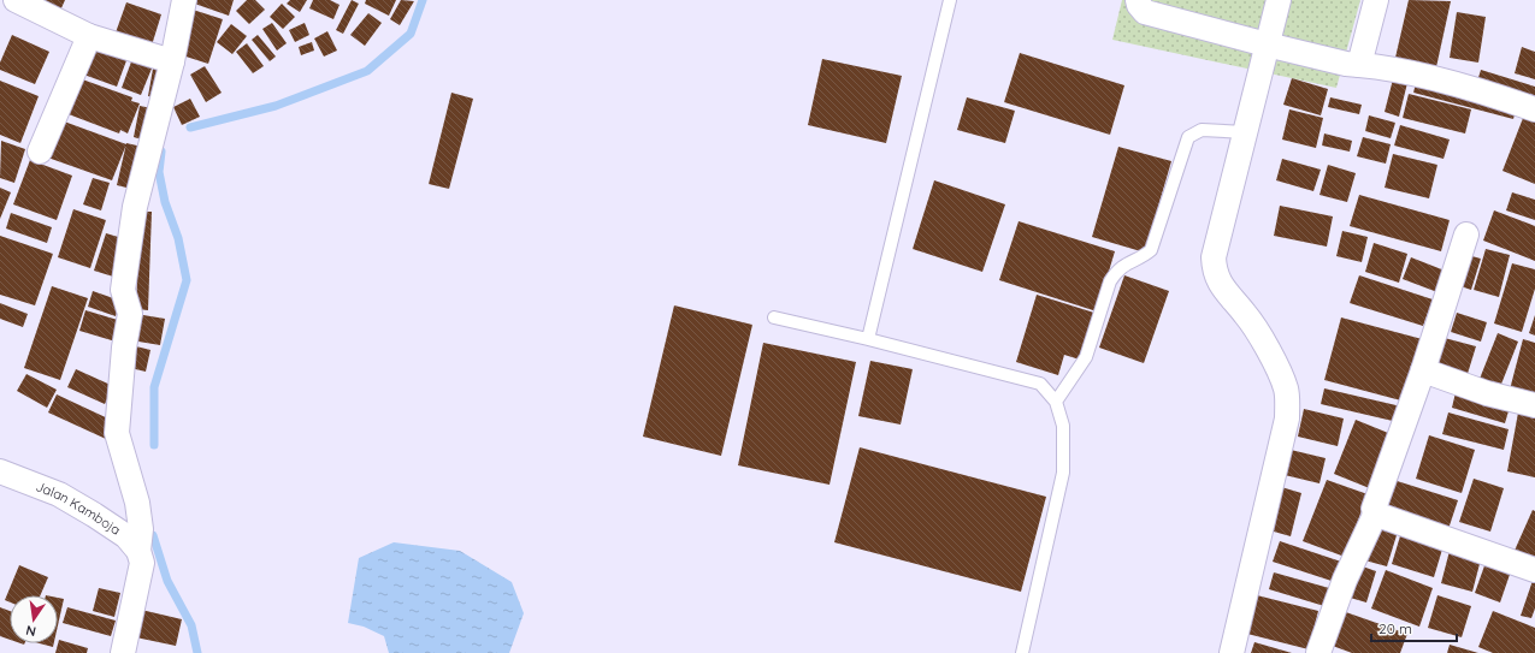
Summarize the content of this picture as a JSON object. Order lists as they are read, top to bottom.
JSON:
{
  "streets": {
    "street": ["Jalan Kamboja"]
  },
  "scale_bar": "20 m",
  "north": "bottom"
}
